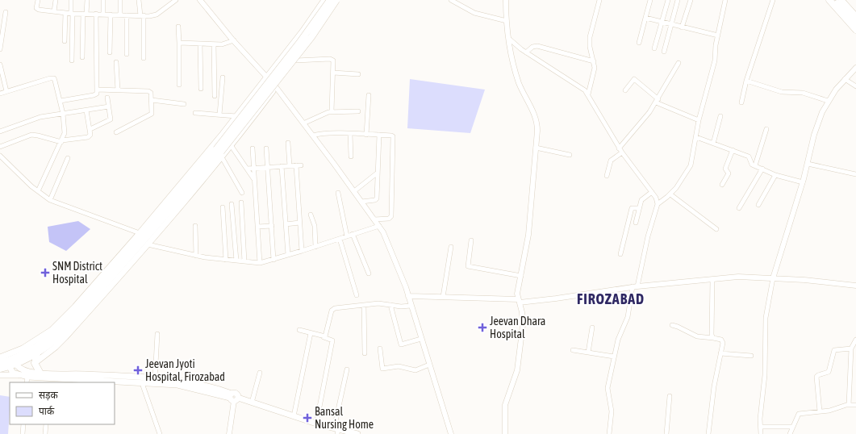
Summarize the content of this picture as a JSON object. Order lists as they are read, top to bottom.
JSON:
{
  "districts": ["FIROZABAD"],
  "places": {
    "health": [
      "SNM District Hospital",
      "Jeevan Dhara Hospital",
      "Jeevan Jyoti Hospital, Firozabad",
      "Bansal Nursing Home"
    ]
  },
  "legend": ["सड़क", "पार्क"]
}
